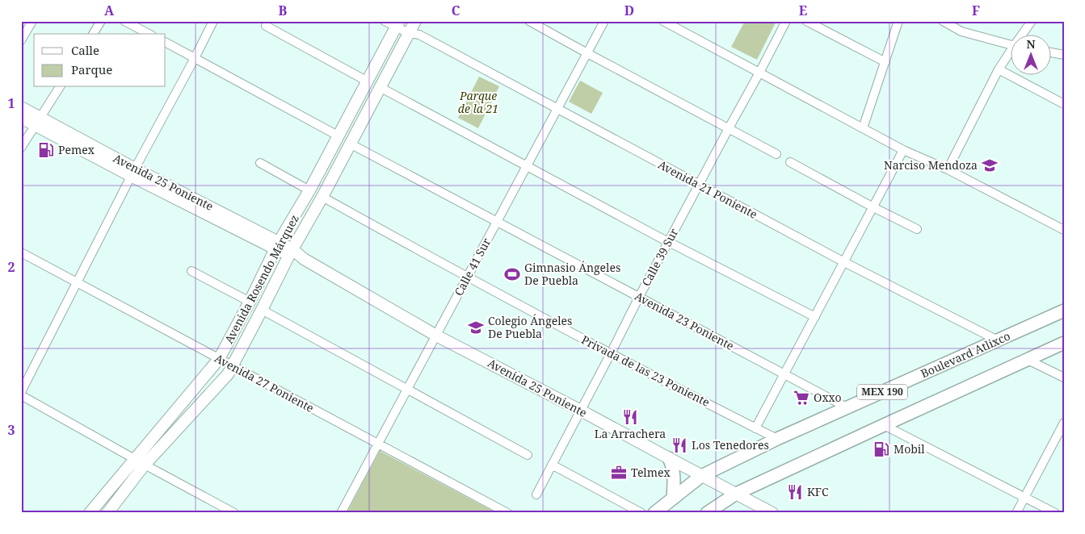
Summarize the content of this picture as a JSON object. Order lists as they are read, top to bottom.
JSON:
{
  "streets": {
    "main road": [
      "Avenida 25 Poniente",
      "Avenida Rosendo Márquez",
      "Boulevard Atlixco",
      "MEX 190"
    ],
    "street": [
      "Avenida 21 Poniente",
      "Calle 39 Sur",
      "Calle 41 Sur",
      "Avenida 23 Poniente",
      "Privada de las 23 Poniente",
      "Avenida 27 Poniente"
    ]
  },
  "crossings": [
    ["Avenida 25 Poniente", "Calle 39 Sur"],
    ["Avenida 25 Poniente", "Calle 41 Sur"],
    ["Avenida 25 Poniente", "Avenida Rosendo Márquez"],
    ["Avenida 25 Poniente", "Boulevard Atlixco"],
    ["Avenida 25 Poniente", "MEX 190"],
    ["Avenida 21 Poniente", "Calle 39 Sur"],
    ["Avenida 21 Poniente", "Calle 41 Sur"],
    ["Avenida 21 Poniente", "Avenida Rosendo Márquez"],
    ["Avenida 21 Poniente", "Boulevard Atlixco"],
    ["Calle 39 Sur", "Avenida 23 Poniente"],
    ["Calle 39 Sur", "Privada de las 23 Poniente"],
    ["Calle 41 Sur", "Avenida 23 Poniente"],
    ["Calle 41 Sur", "Privada de las 23 Poniente"],
    ["Calle 41 Sur", "Avenida 27 Poniente"],
    ["Avenida Rosendo Márquez", "Avenida 23 Poniente"],
    ["Avenida Rosendo Márquez", "Privada de las 23 Poniente"],
    ["Avenida Rosendo Márquez", "Avenida 27 Poniente"],
    ["Avenida 23 Poniente", "Boulevard Atlixco"],
    ["Boulevard Atlixco", "Privada de las 23 Poniente"]
  ],
  "parks": ["Parque de la 21"],
  "places": {
    "fuel station": ["Pemex", "Mobil"],
    "school or university": ["Narciso Mendoza", "Colegio Ángeles De Puebla"],
    "sports": ["Gimnasio Ángeles De Puebla"],
    "supermarket": ["Oxxo"],
    "restaurant": ["La Arrachera", "Los Tenedores", "KFC"],
    "office": ["Telmex"]
  },
  "legend": ["Calle", "Parque"],
  "north": "top",
  "grid": {
    "columns": [
      "A",
      "B",
      "C",
      "D",
      "E",
      "F"
    ],
    "rows": ["1", "2", "3"]
  }
}
